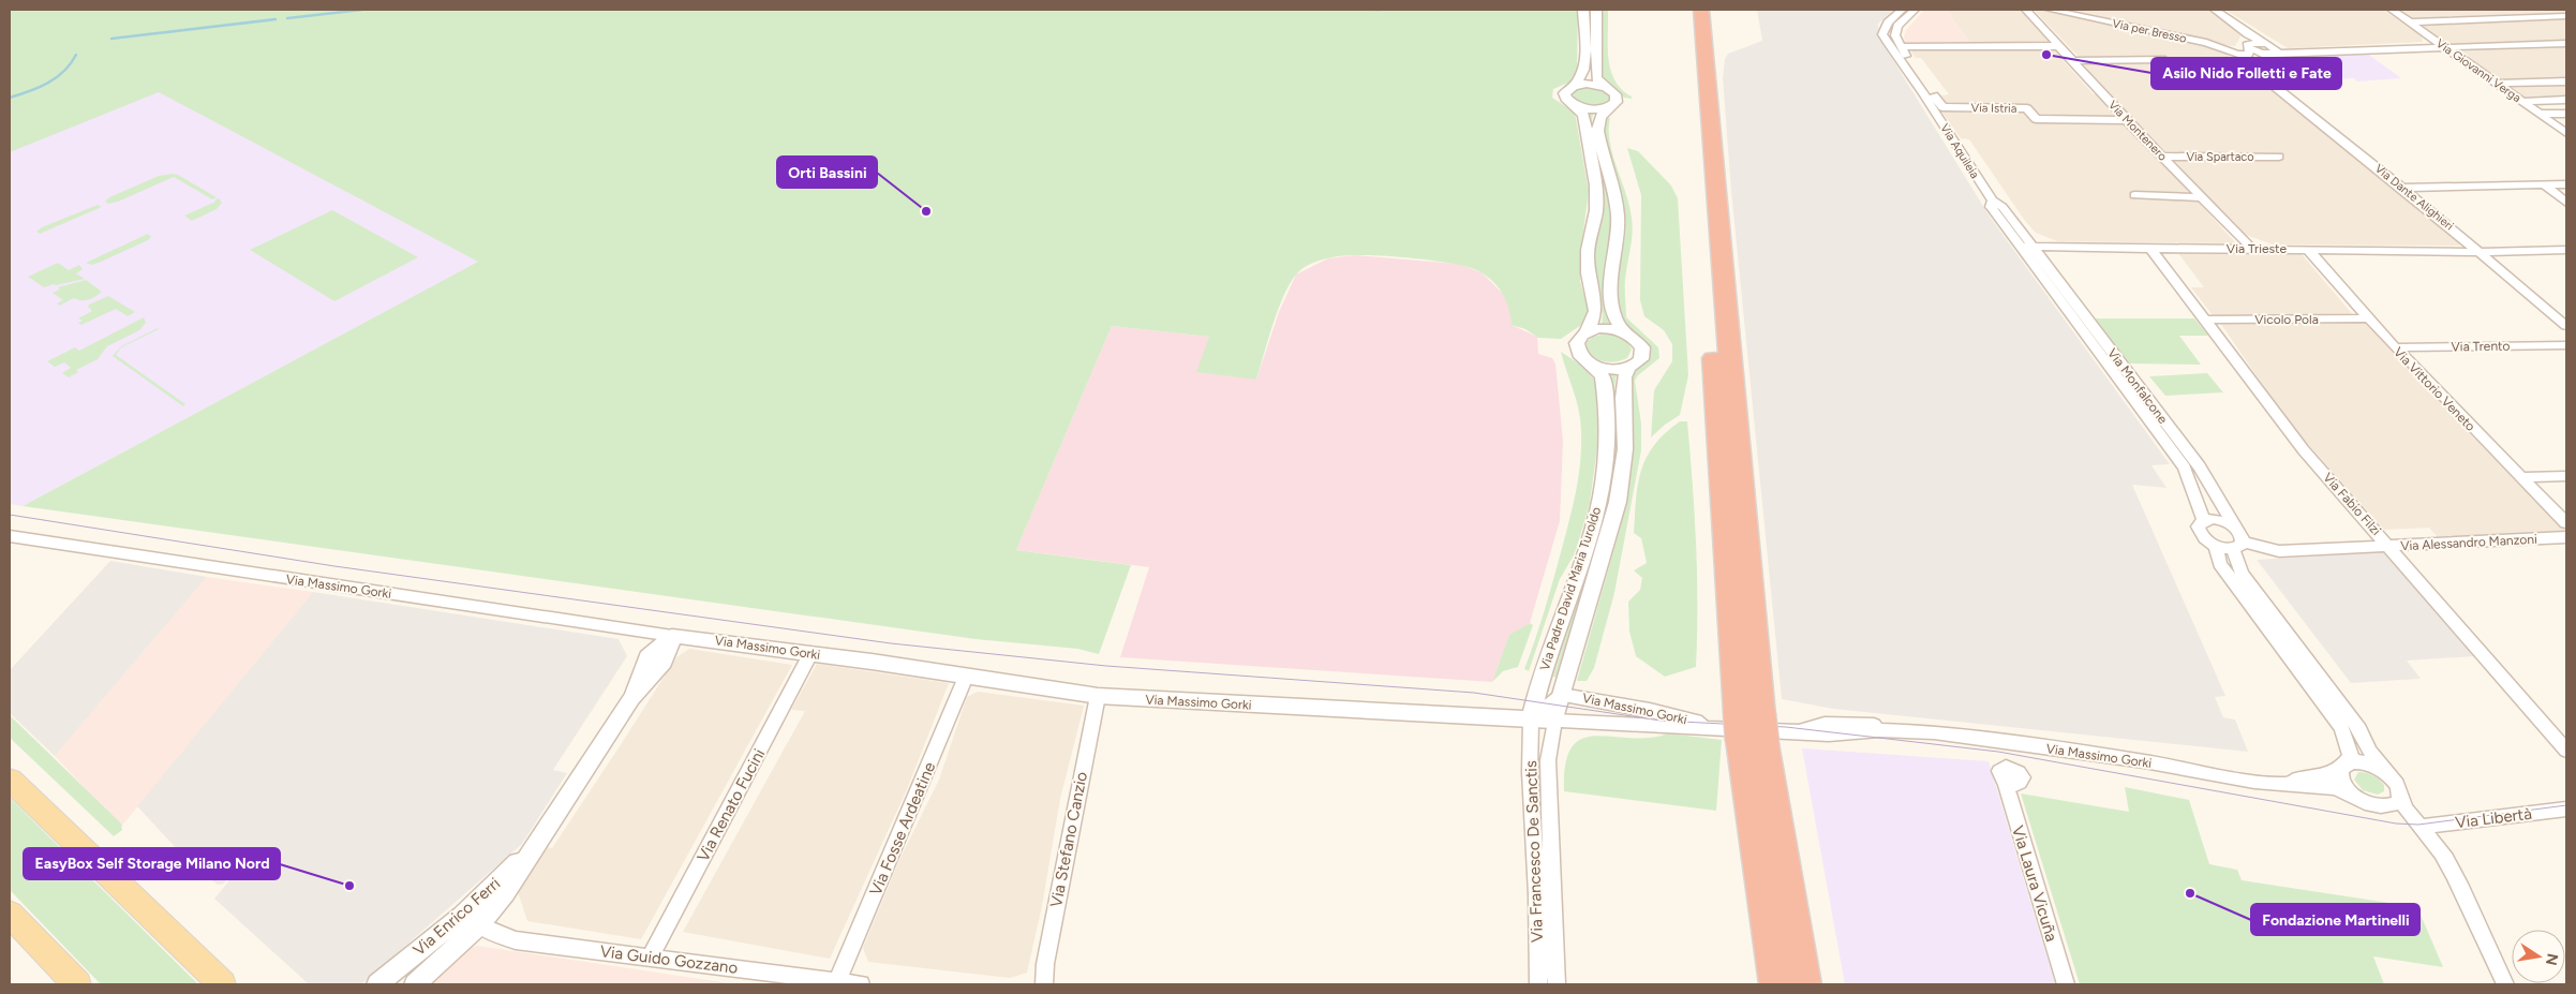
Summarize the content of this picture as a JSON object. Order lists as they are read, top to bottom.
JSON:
{
  "streets": {
    "street": [
      "Via per Bresso",
      "Via Giovanni Verga",
      "Via Istria",
      "Via Montenero",
      "Via Aquileia",
      "Via Spartaco",
      "Via Dante Alighieri",
      "Via Trieste",
      "Vicolo Pola",
      "Via Trento",
      "Via Monfalcone",
      "Via Vittorio Veneto",
      "Via Fabio Filzi",
      "Via Alessandro Manzoni",
      "Via Massimo Gorki",
      "Via Padre David Maria Turoldo",
      "Via Renato Fucini",
      "Via Libertà",
      "Via Fosse Ardeatine",
      "Via Stefano Canzio",
      "Via Francesco De Sanctis",
      "Via Laura Vicuña",
      "Via Enrico Ferri",
      "Via Guido Gozzano"
    ]
  },
  "crossings": [
    ["Via per Bresso", "Via Dante Alighieri"],
    ["Via Istria", "Via Montenero"],
    ["Via Istria", "Via Aquileia"],
    ["Via Montenero", "Via Spartaco"],
    ["Via Montenero", "Via Trieste"],
    ["Via Aquileia", "Via Trieste"],
    ["Via Aquileia", "Via Monfalcone"],
    ["Via Dante Alighieri", "Via Trieste"],
    ["Via Trieste", "Via Monfalcone"],
    ["Via Trieste", "Via Vittorio Veneto"],
    ["Via Trieste", "Via Fabio Filzi"],
    ["Vicolo Pola", "Via Vittorio Veneto"],
    ["Vicolo Pola", "Via Fabio Filzi"],
    ["Via Trento", "Via Vittorio Veneto"],
    ["Via Monfalcone", "Via Alessandro Manzoni"],
    ["Via Monfalcone", "Via Massimo Gorki"],
    ["Via Monfalcone", "Via Libertà"],
    ["Via Fabio Filzi", "Via Alessandro Manzoni"],
    ["Via Massimo Gorki", "Via Padre David Maria Turoldo"],
    ["Via Massimo Gorki", "Via Renato Fucini"],
    ["Via Massimo Gorki", "Via Fosse Ardeatine"],
    ["Via Massimo Gorki", "Via Stefano Canzio"],
    ["Via Massimo Gorki", "Via Francesco De Sanctis"],
    ["Via Massimo Gorki", "Via Enrico Ferri"],
    ["Via Padre David Maria Turoldo", "Via Francesco De Sanctis"],
    ["Via Renato Fucini", "Via Guido Gozzano"],
    ["Via Fosse Ardeatine", "Via Guido Gozzano"],
    ["Via Enrico Ferri", "Via Guido Gozzano"]
  ],
  "places": [
    "Asilo Nido Folletti e Fate",
    "Orti Bassini",
    "EasyBox Self Storage Milano Nord",
    "Fondazione Martinelli"
  ],
  "north": "right"
}
